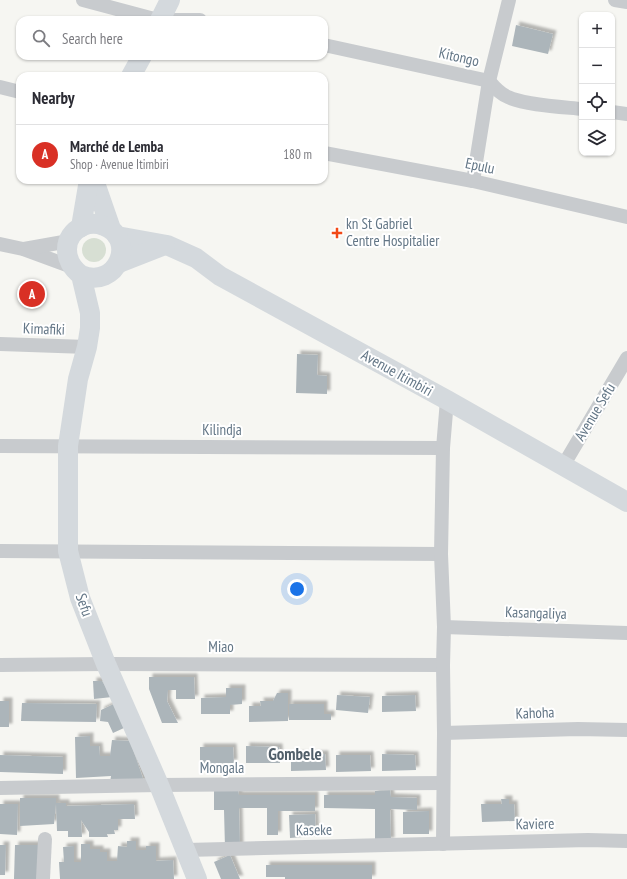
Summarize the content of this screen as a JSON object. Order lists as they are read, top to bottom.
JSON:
{
  "streets": {
    "main road": ["Avenue Itimbiri", "Sefu"],
    "street": [
      "Kitongo",
      "Epulu",
      "Kimafiki",
      "Avenue Sefu",
      "Kilindja",
      "Kasangaliya",
      "Miao",
      "Kahoha",
      "Mongala",
      "Kaviere",
      "Kaseke"
    ]
  },
  "crossings": [
    ["Kimafiki", "Sefu"],
    ["Avenue Itimbiri", "Avenue Sefu"],
    ["Kilindja", "Sefu"],
    ["Sefu", "Miao"],
    ["Sefu", "Mongala"],
    ["Sefu", "Kaseke"],
    ["Kaviere", "Kaseke"]
  ],
  "districts": ["Gombele"],
  "places": {
    "health": ["kn St Gabriel Centre Hospitalier"]
  },
  "page": {
    "map_buttons": ["+", "−"],
    "search": "Search here",
    "heading": "Nearby",
    "list": [
      {
        "mark": "A",
        "name": "Marché de Lemba",
        "note": "Shop · Avenue Itimbiri",
        "value": "180 m"
      }
    ],
    "pins": "A"
  }
}
